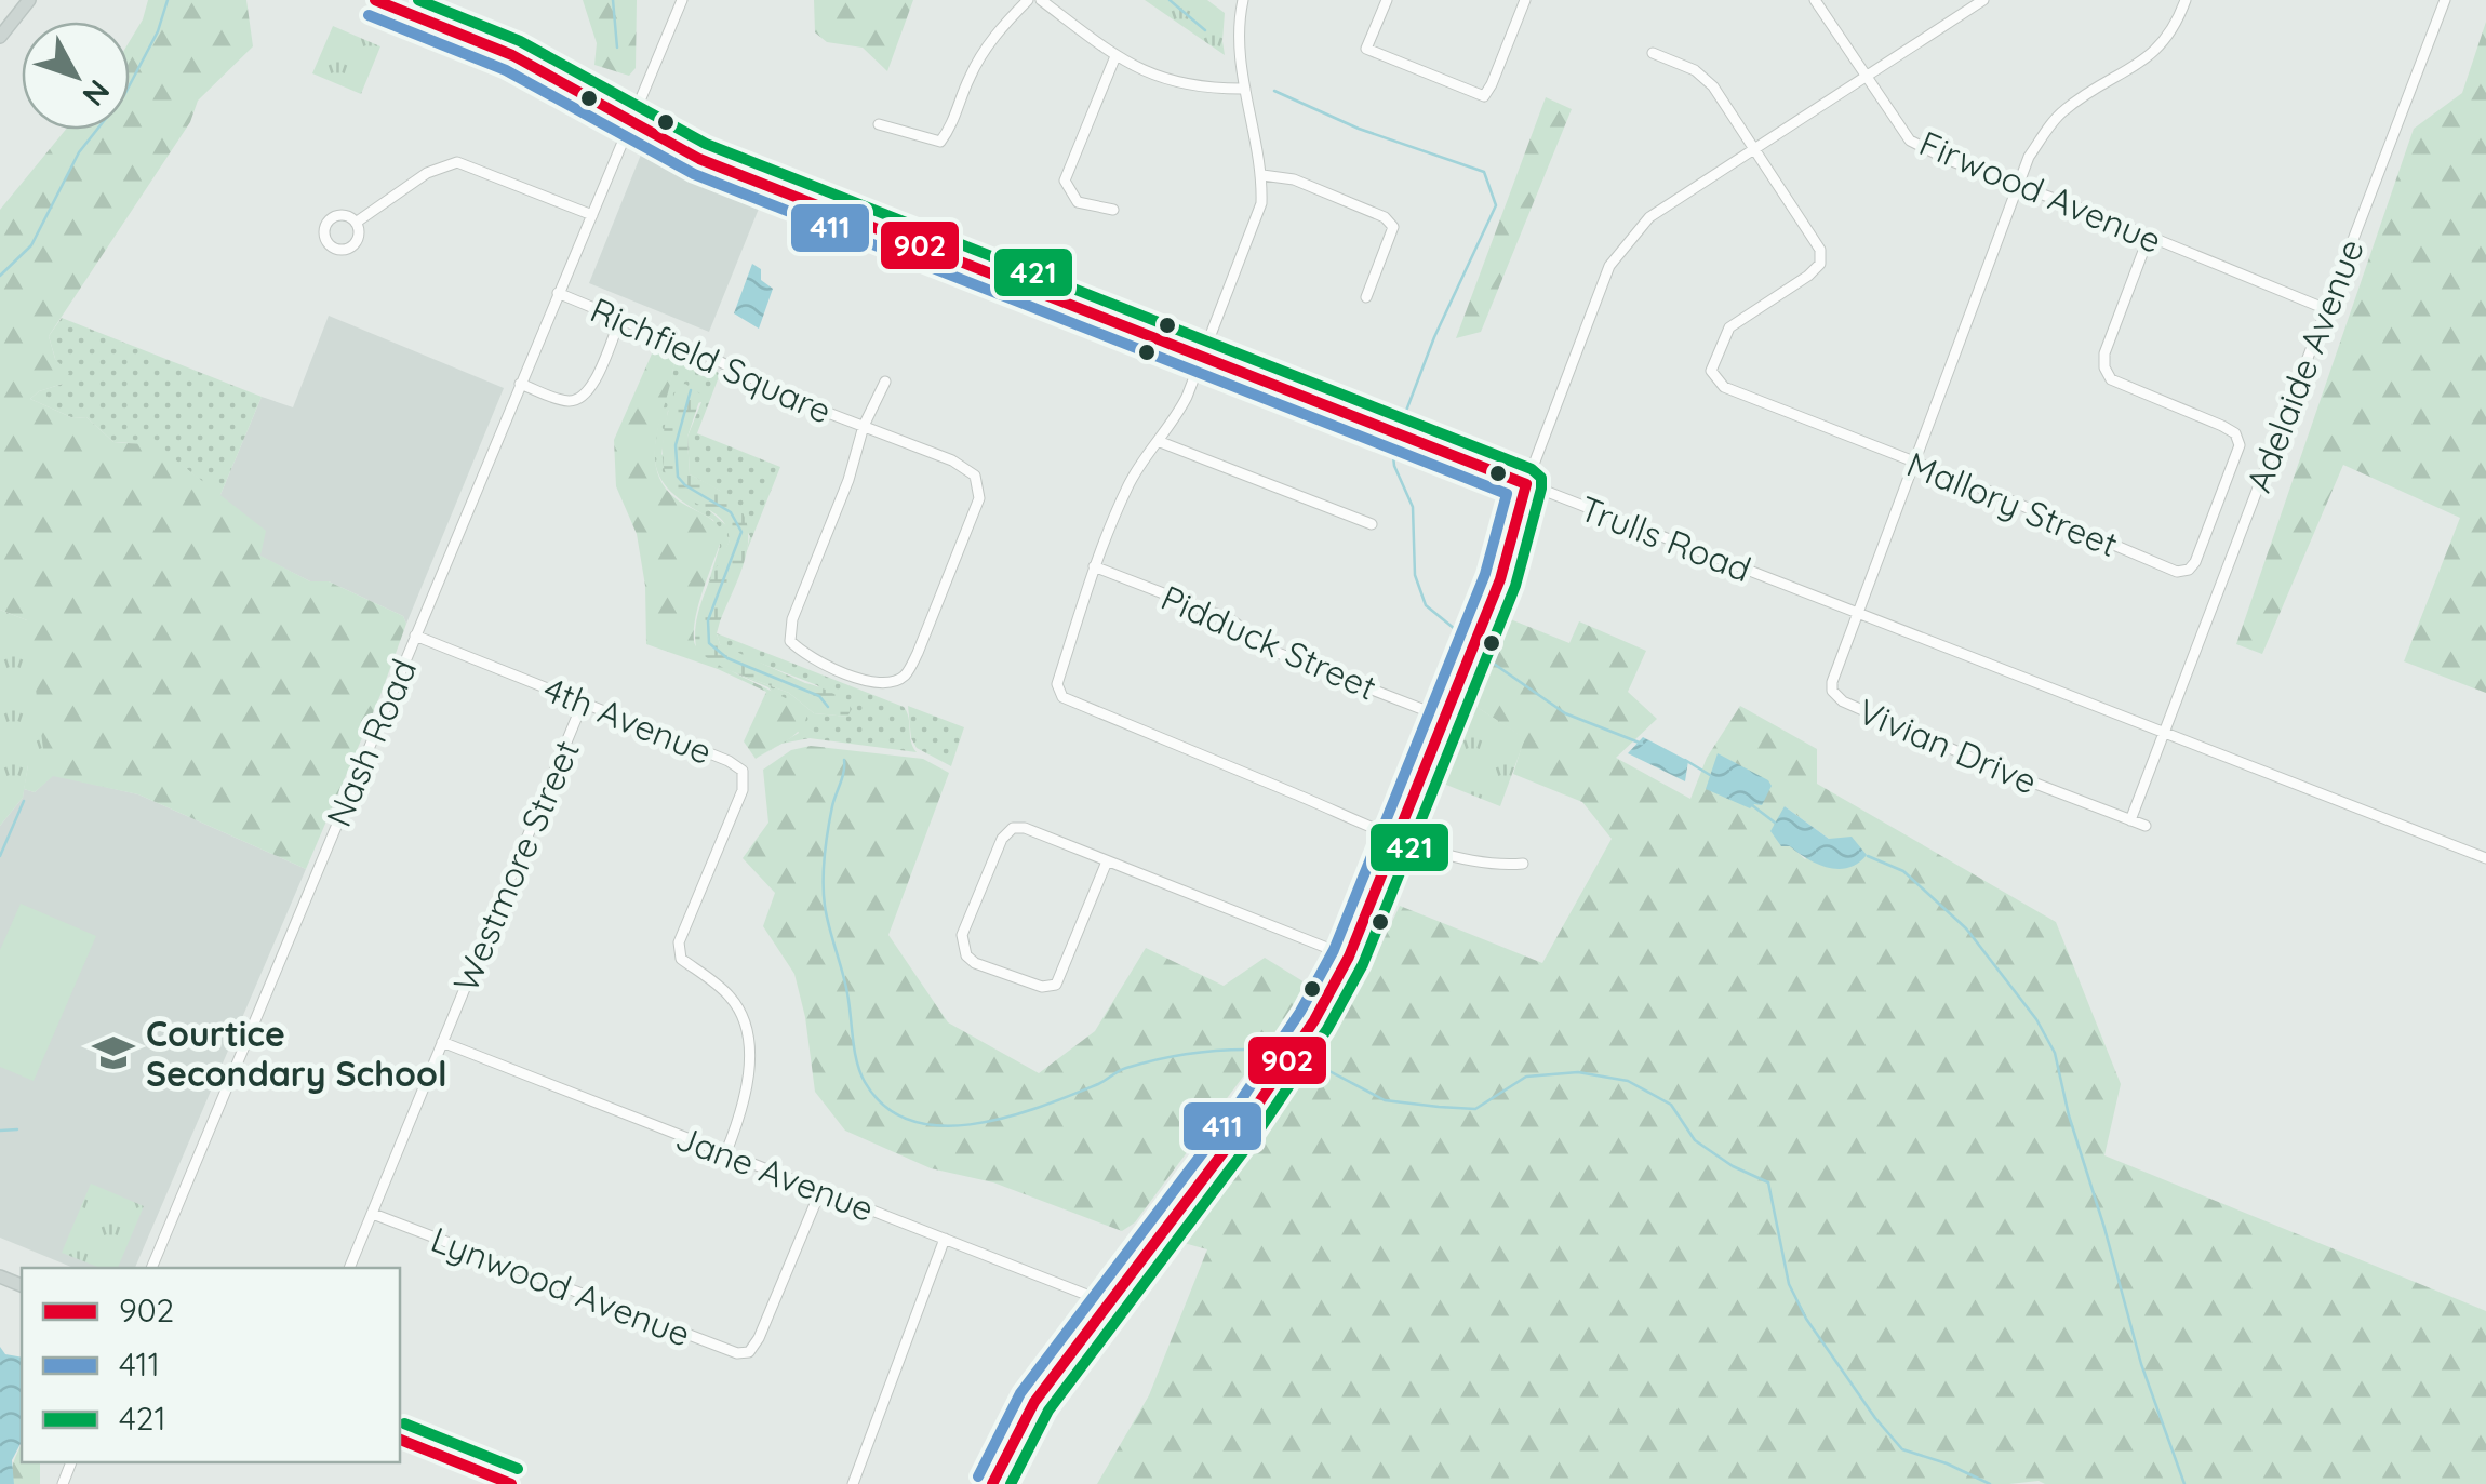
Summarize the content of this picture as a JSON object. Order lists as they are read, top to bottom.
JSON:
{
  "streets": {
    "street": [
      "Firwood Avenue",
      "Richfield Square",
      "Adelaide Avenue",
      "Mallory Street",
      "Trulls Road",
      "Pidduck Street",
      "4th Avenue",
      "Nash Road",
      "Vivian Drive",
      "Westmore Street",
      "Jane Avenue",
      "Lynwood Avenue"
    ]
  },
  "crossings": [
    ["Firwood Avenue", "Adelaide Avenue"],
    ["Firwood Avenue", "Mallory Street"],
    ["Firwood Avenue", "Vivian Drive"],
    ["Richfield Square", "Nash Road"],
    ["Adelaide Avenue", "Trulls Road"],
    ["Adelaide Avenue", "Vivian Drive"],
    ["Mallory Street", "Vivian Drive"],
    ["Trulls Road", "Nash Road"],
    ["Trulls Road", "Vivian Drive"],
    ["4th Avenue", "Nash Road"],
    ["4th Avenue", "Westmore Street"],
    ["4th Avenue", "Jane Avenue"],
    ["Westmore Street", "Jane Avenue"],
    ["Westmore Street", "Lynwood Avenue"],
    ["Jane Avenue", "Lynwood Avenue"]
  ],
  "places": {
    "school or university": ["Courtice Secondary School"]
  },
  "lines": ["transit line 902", "transit line 421", "transit line 411"],
  "legend": ["902", "411", "421"],
  "north": "bottom right"
}
